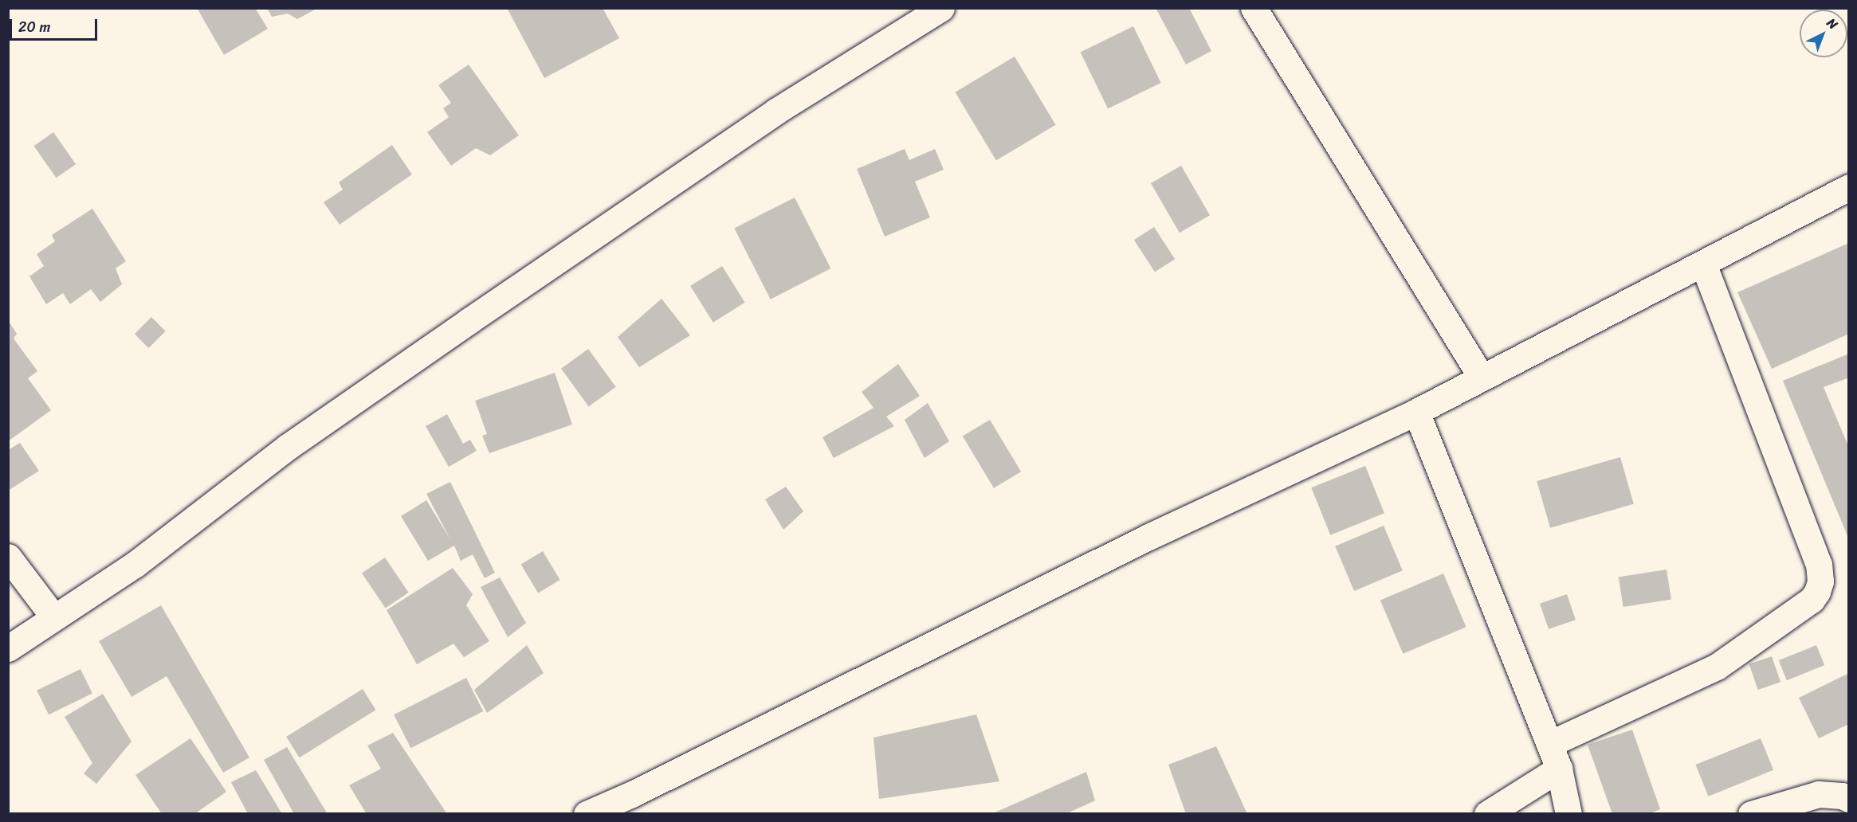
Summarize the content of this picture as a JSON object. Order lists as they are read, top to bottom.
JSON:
{
  "scale_bar": "20 m",
  "north": "top right"
}
